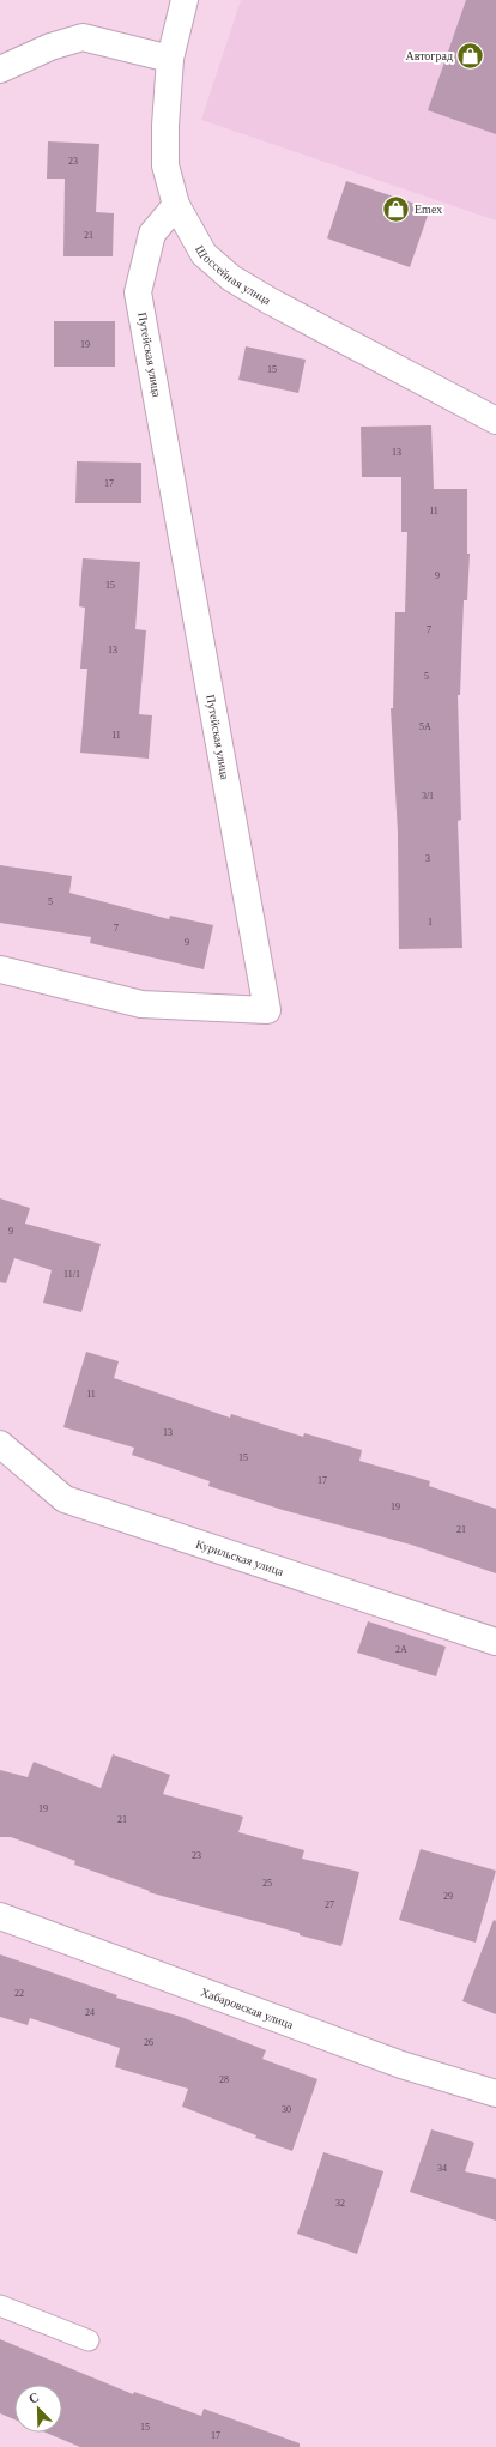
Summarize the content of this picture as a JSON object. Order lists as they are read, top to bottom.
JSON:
{
  "streets": {
    "street": [
      "Шоссейная улица",
      "Путейская улица",
      "Курильская улица",
      "Хабаровская улица"
    ]
  },
  "crossings": [
    ["Шоссейная улица", "Путейская улица"]
  ],
  "places": {
    "shop": ["Автоград", "Emex"]
  },
  "house_numbers": [
    "23",
    "21",
    "19",
    "15",
    "13",
    "17",
    "11",
    "9",
    "15",
    "7",
    "13",
    "5",
    "5А",
    "11",
    "3/1",
    "3",
    "5",
    "1",
    "7",
    "9",
    "9",
    "11/1",
    "11",
    "13",
    "15",
    "17",
    "19",
    "21",
    "2А",
    "19",
    "21",
    "23",
    "25",
    "29",
    "27",
    "22",
    "24",
    "26",
    "28",
    "30",
    "34",
    "32",
    "15",
    "17"
  ],
  "north": "top left"
}
